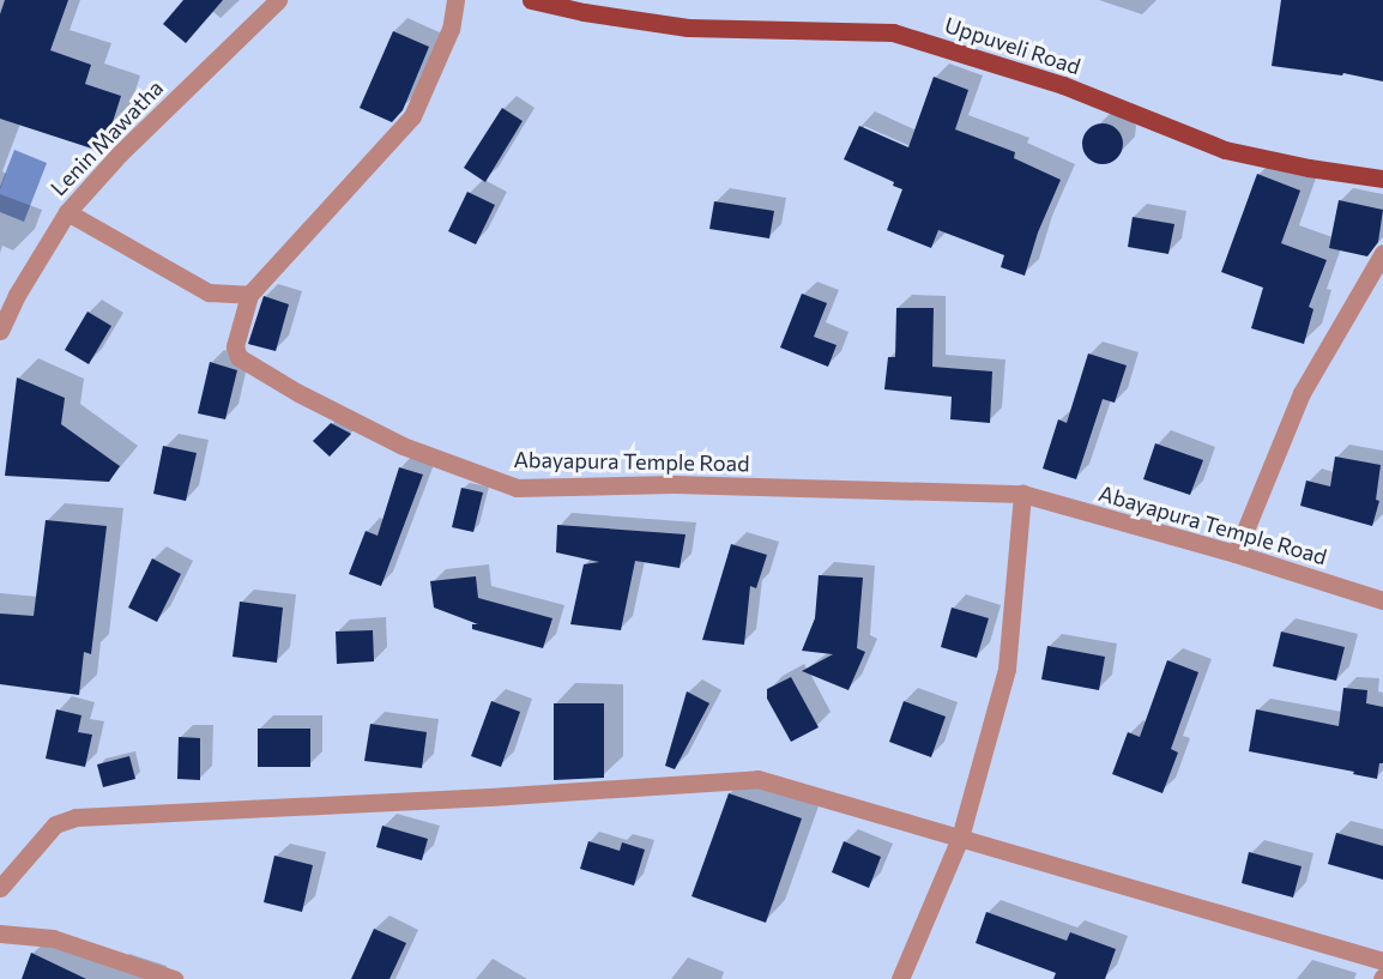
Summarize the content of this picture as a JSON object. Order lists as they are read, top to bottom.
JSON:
{
  "streets": {
    "main road": ["Uppuveli Road"],
    "street": ["Lenin Mawatha", "Abayapura Temple Road"]
  }
}
